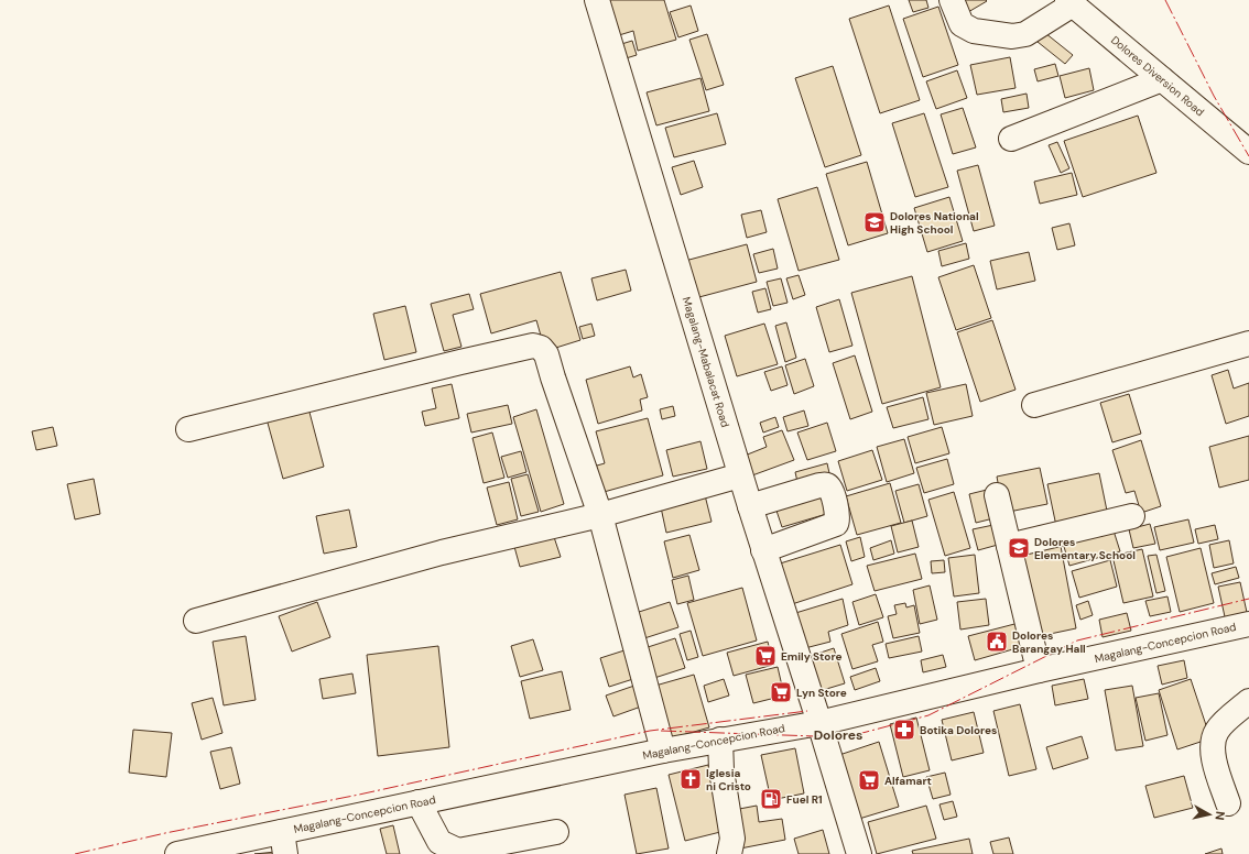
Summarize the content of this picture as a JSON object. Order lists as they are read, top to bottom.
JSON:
{
  "streets": {
    "main road": ["Dolores Diversion Road", "Magalang-Mabalacat Road", "Magalang-Concepcion Road"]
  },
  "crossings": [
    ["Magalang-Mabalacat Road", "Magalang-Concepcion Road"]
  ],
  "districts": ["Dolores"],
  "places": {
    "school or university": ["Dolores National High School", "Dolores Elementary School"],
    "public building": ["Dolores Barangay Hall"],
    "supermarket": ["Emily Store", "Lyn Store", "Alfamart"],
    "pharmacy": ["Botika Dolores"],
    "church": ["Iglesia ni Cristo"],
    "fuel station": ["Fuel R1"]
  },
  "north": "right"
}
